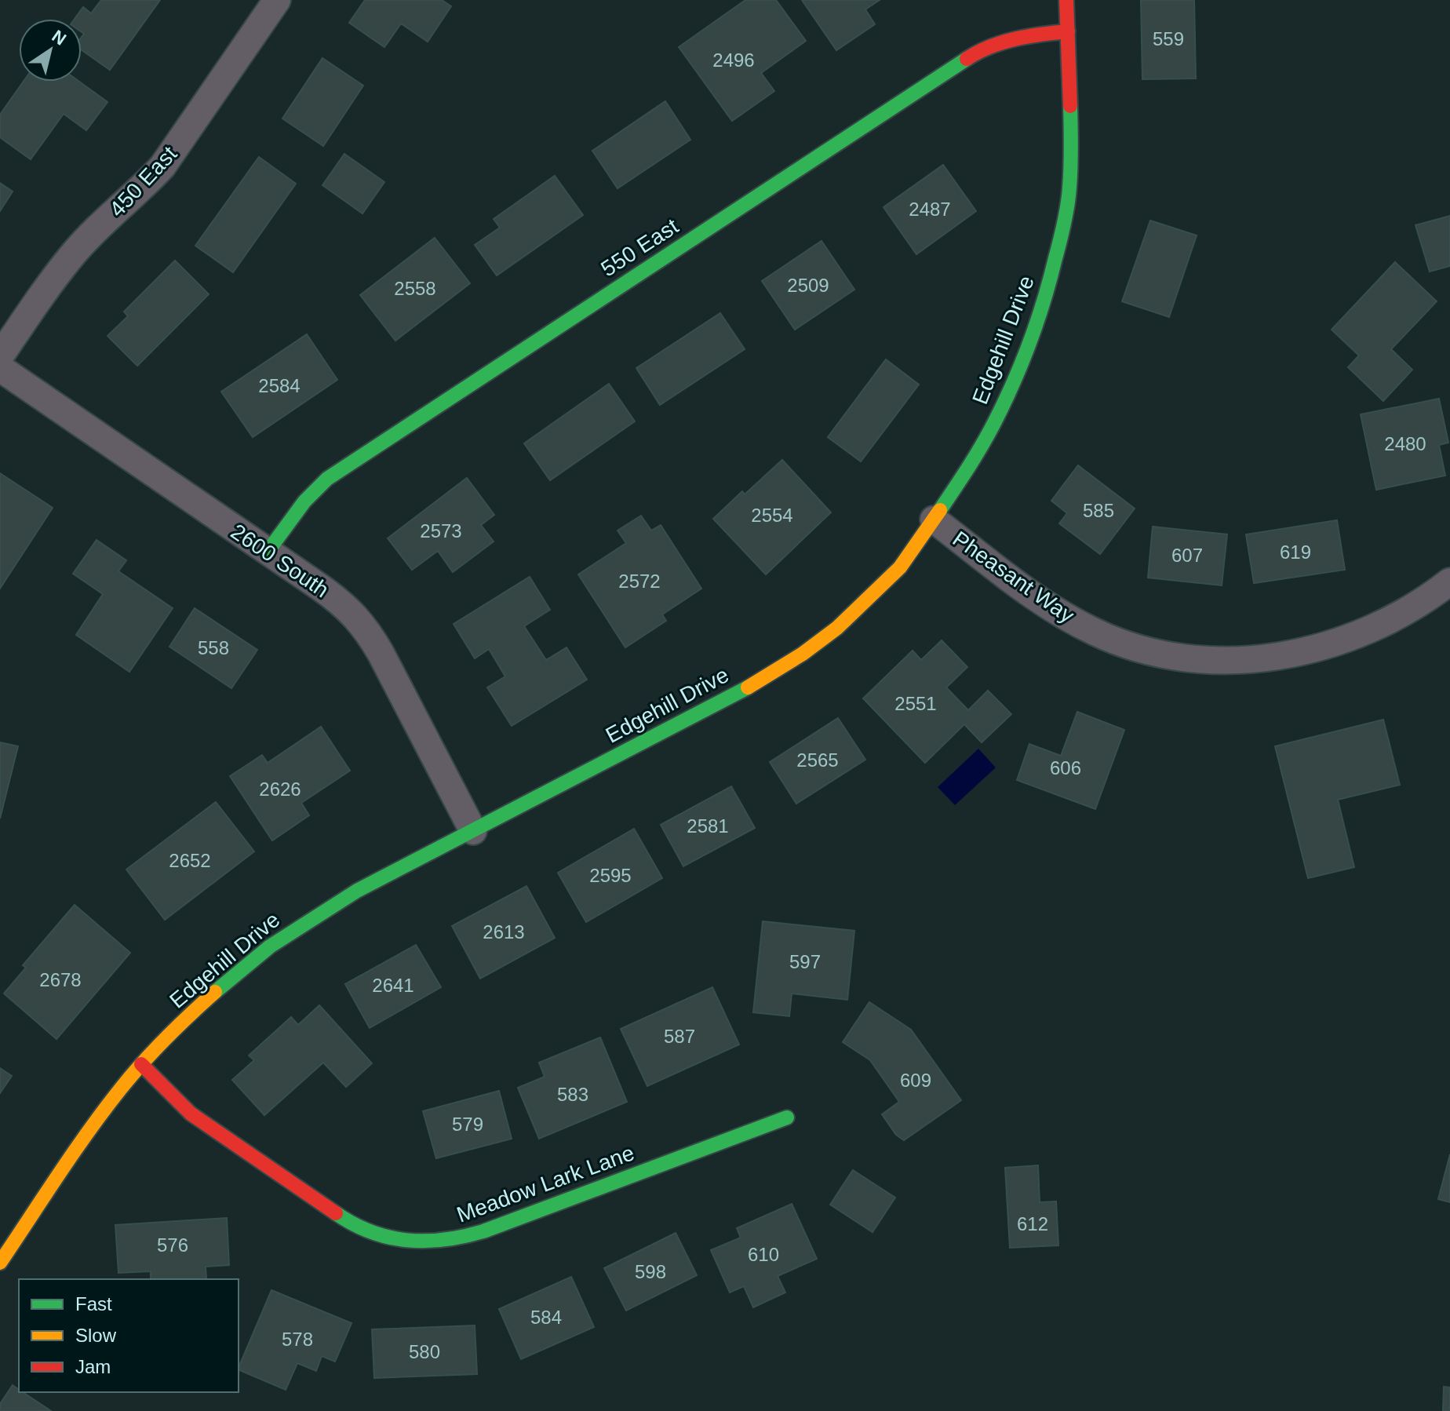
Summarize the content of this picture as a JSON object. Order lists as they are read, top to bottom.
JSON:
{
  "streets": {
    "street": [
      "450 East",
      "550 East",
      "Edgehill Drive",
      "2600 South",
      "Pheasant Way",
      "Meadow Lark Lane"
    ]
  },
  "crossings": [
    ["550 East", "Edgehill Drive"],
    ["550 East", "2600 South"],
    ["Edgehill Drive", "2600 South"],
    ["Edgehill Drive", "Pheasant Way"],
    ["Edgehill Drive", "Meadow Lark Lane"]
  ],
  "house_numbers": [
    "559",
    "2496",
    "2487",
    "2509",
    "2558",
    "2584",
    "2480",
    "585",
    "2554",
    "2573",
    "619",
    "607",
    "2572",
    "558",
    "2551",
    "2565",
    "606",
    "2626",
    "2581",
    "2652",
    "2595",
    "2613",
    "597",
    "2678",
    "2641",
    "587",
    "609",
    "583",
    "579",
    "612",
    "576",
    "610",
    "598",
    "584",
    "578",
    "580"
  ],
  "legend": ["Fast", "Slow", "Jam"],
  "north": "top right"
}
